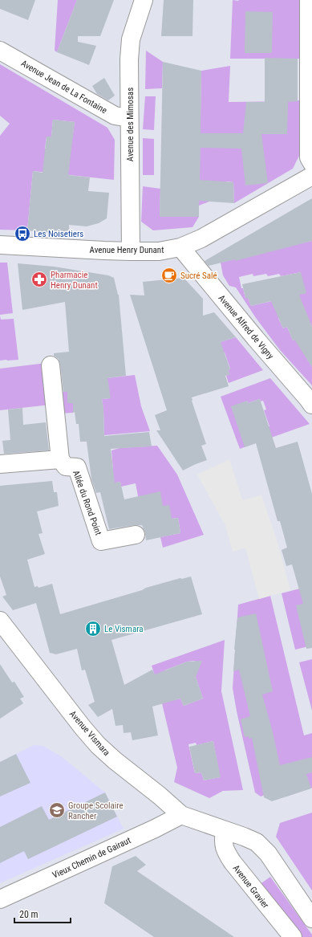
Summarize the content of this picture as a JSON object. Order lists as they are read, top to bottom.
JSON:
{
  "streets": {
    "street": [
      "Avenue Jean de La Fontaine",
      "Avenue des Mimosas",
      "Avenue Henry Dunant",
      "Avenue Alfred de Vigny",
      "Allée du Rond Point",
      "Avenue Vismara",
      "Vieux Chemin de Gairaut",
      "Avenue Gravier"
    ]
  },
  "crossings": [
    ["Avenue Jean de La Fontaine", "Avenue des Mimosas"],
    ["Avenue des Mimosas", "Avenue Henry Dunant"],
    ["Avenue Henry Dunant", "Avenue Alfred de Vigny"],
    ["Avenue Vismara", "Vieux Chemin de Gairaut"],
    ["Avenue Vismara", "Avenue Gravier"]
  ],
  "places": {
    "bus stop": ["Les Noisetiers"],
    "cafe": ["Sucré Salé"],
    "pharmacy": ["Pharmacie Henry Dunant"],
    "building": ["Le Vismara"],
    "school or university": ["Groupe Scolaire Rancher"]
  },
  "scale_bar": "20 m"
}
